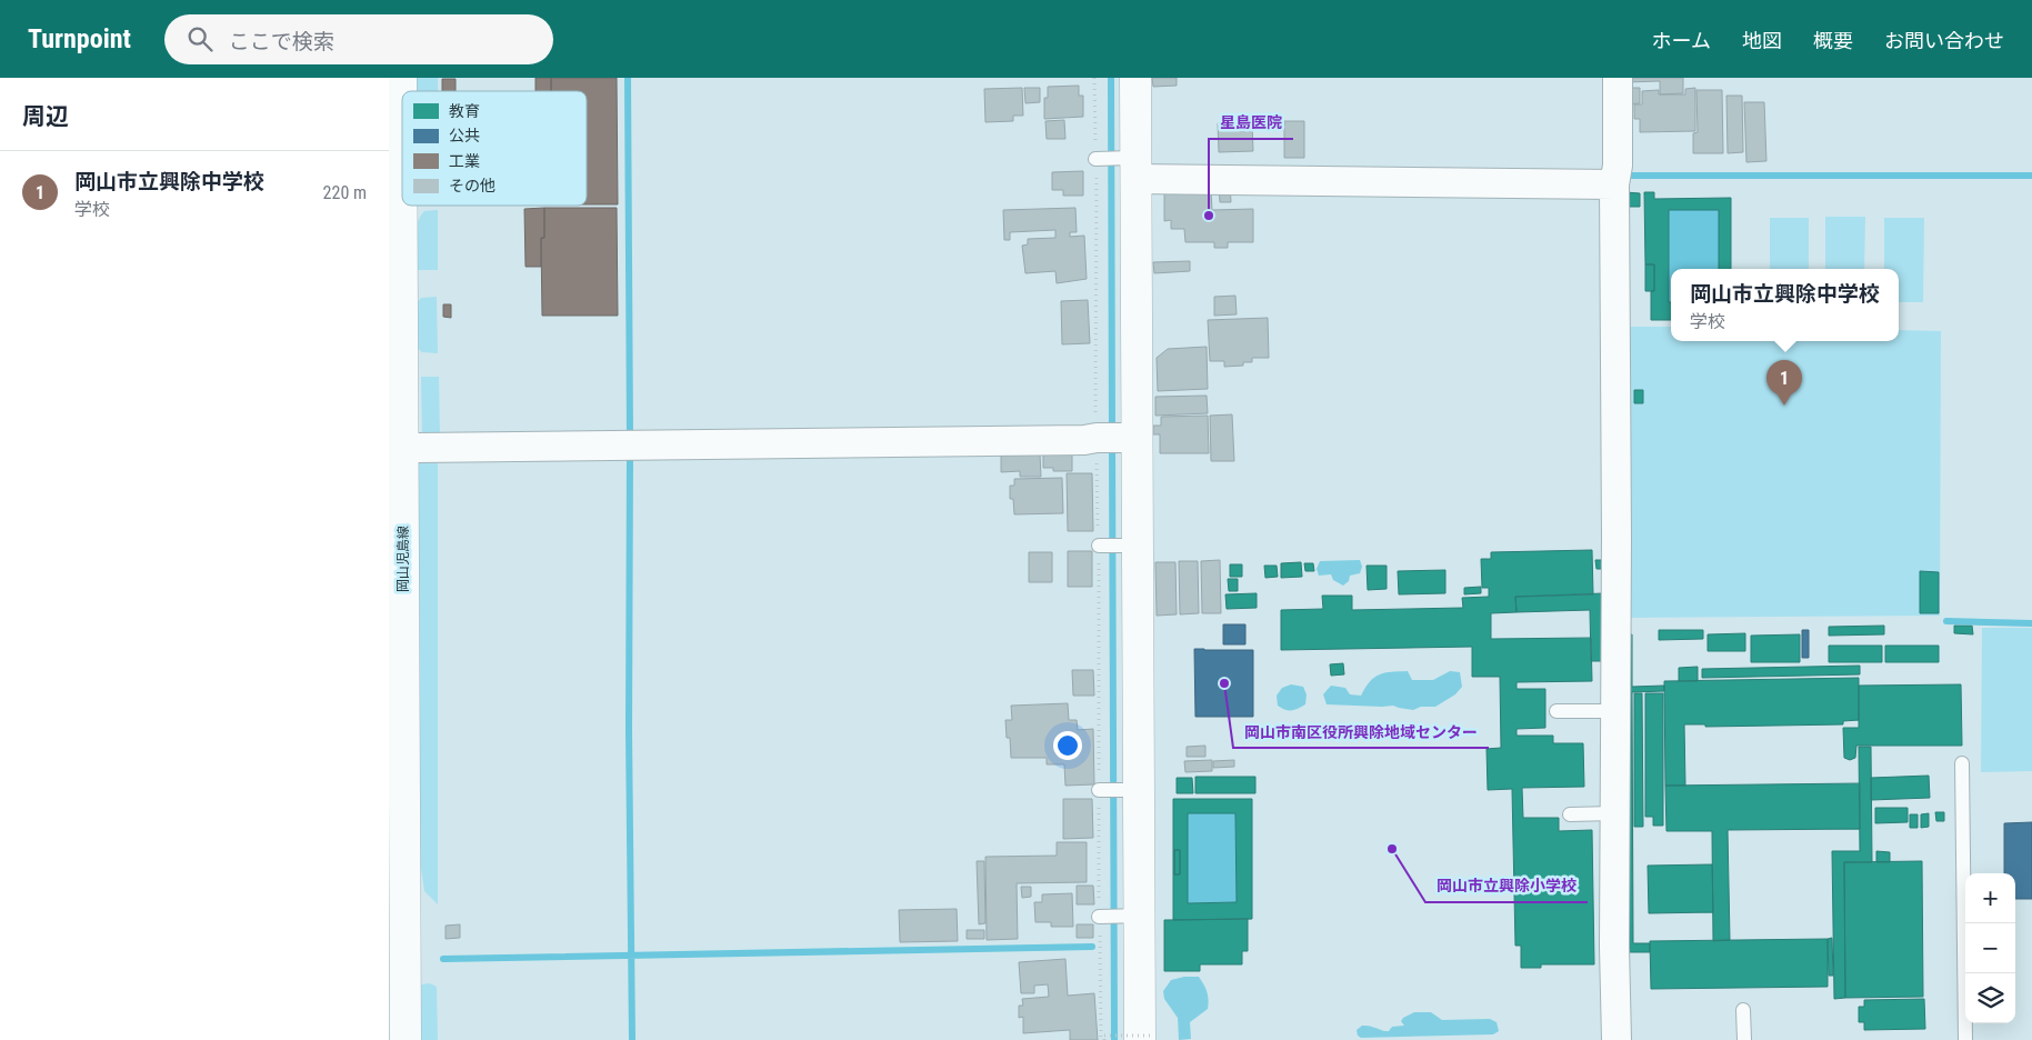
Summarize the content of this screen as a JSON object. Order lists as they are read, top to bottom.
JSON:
{
  "streets": {
    "main road": ["岡山児島線"]
  },
  "places": ["星島医院", "岡山市南区役所興除地域センター", "岡山市立興除小学校"],
  "legend": [
    "教育",
    "公共",
    "工業",
    "その他"
  ],
  "page": {
    "header": "Turnpoint",
    "search": "ここで検索",
    "nav": [
      "ホーム",
      "地図",
      "概要",
      "お問い合わせ"
    ],
    "heading": "周辺",
    "list": [
      {
        "mark": "1",
        "name": "岡山市立興除中学校",
        "note": "学校",
        "value": "220 m"
      }
    ],
    "popup": ["岡山市立興除中学校", "学校"],
    "pins": "1",
    "map_buttons": ["+", "−"]
  }
}
